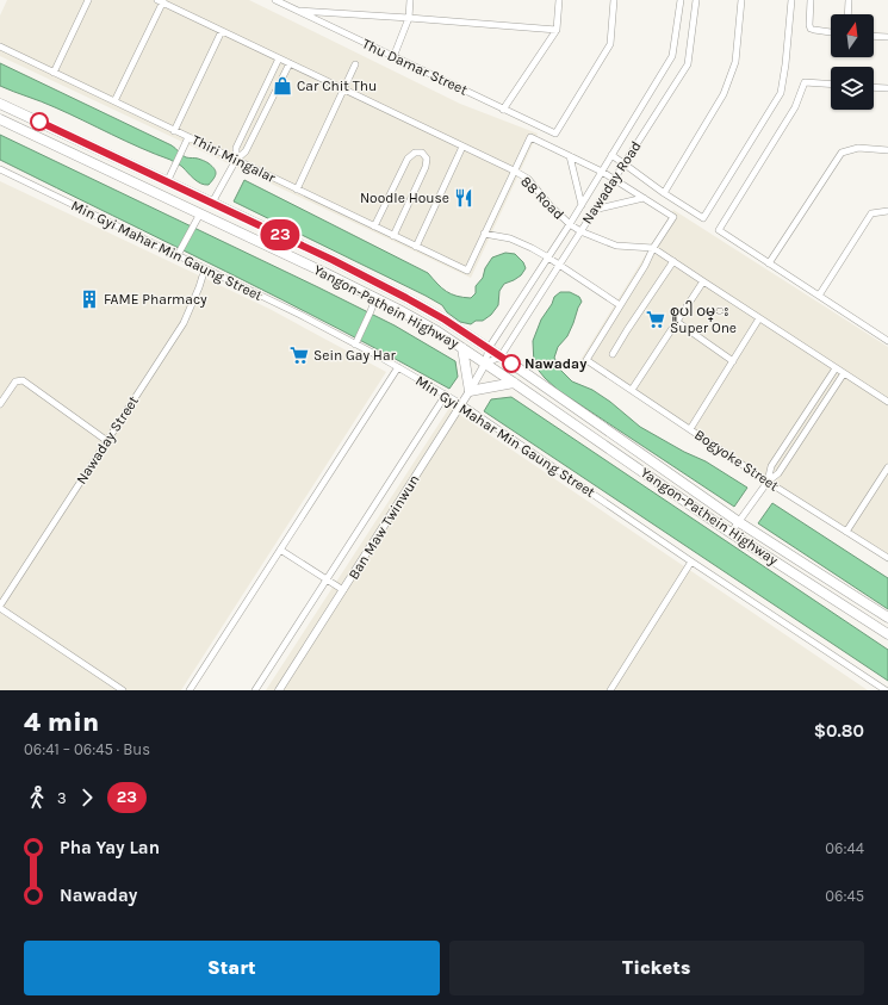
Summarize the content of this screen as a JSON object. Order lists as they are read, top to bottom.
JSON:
{
  "streets": {
    "main road": ["Yangon-Pathein Highway"],
    "street": [
      "Thu Damar Street",
      "Thiri Mingalar",
      "Nawaday Road",
      "88 Road",
      "Min Gyi Mahar Min Gaung Street",
      "Nawaday Street",
      "Bogyoke Street",
      "Ban Maw Twinwun"
    ]
  },
  "crossings": [
    ["Nawaday Road", "88 Road"],
    ["Nawaday Road", "Yangon-Pathein Highway"],
    ["Min Gyi Mahar Min Gaung Street", "Nawaday Street"],
    ["Min Gyi Mahar Min Gaung Street", "Ban Maw Twinwun"],
    ["Yangon-Pathein Highway", "Ban Maw Twinwun"]
  ],
  "places": {
    "shop": ["Car Chit Thu"],
    "restaurant": ["Noodle House"],
    "building": ["FAME Pharmacy"],
    "supermarket": ["စူပါ ၀မ္း Super One", "Sein Gay Har"],
    "other": ["Nawaday"]
  },
  "lines": ["bus line 23"],
  "north": "top",
  "page": {
    "on_map": "23",
    "heading": ["4 min", "06:41 – 06:45 · Bus", "$0.80"],
    "legs": ["3", "23"],
    "list": [
      {
        "name": "Pha Yay Lan",
        "value": "06:44"
      },
      {
        "name": "Nawaday",
        "value": "06:45"
      }
    ],
    "buttons": ["Start", "Tickets"]
  }
}
